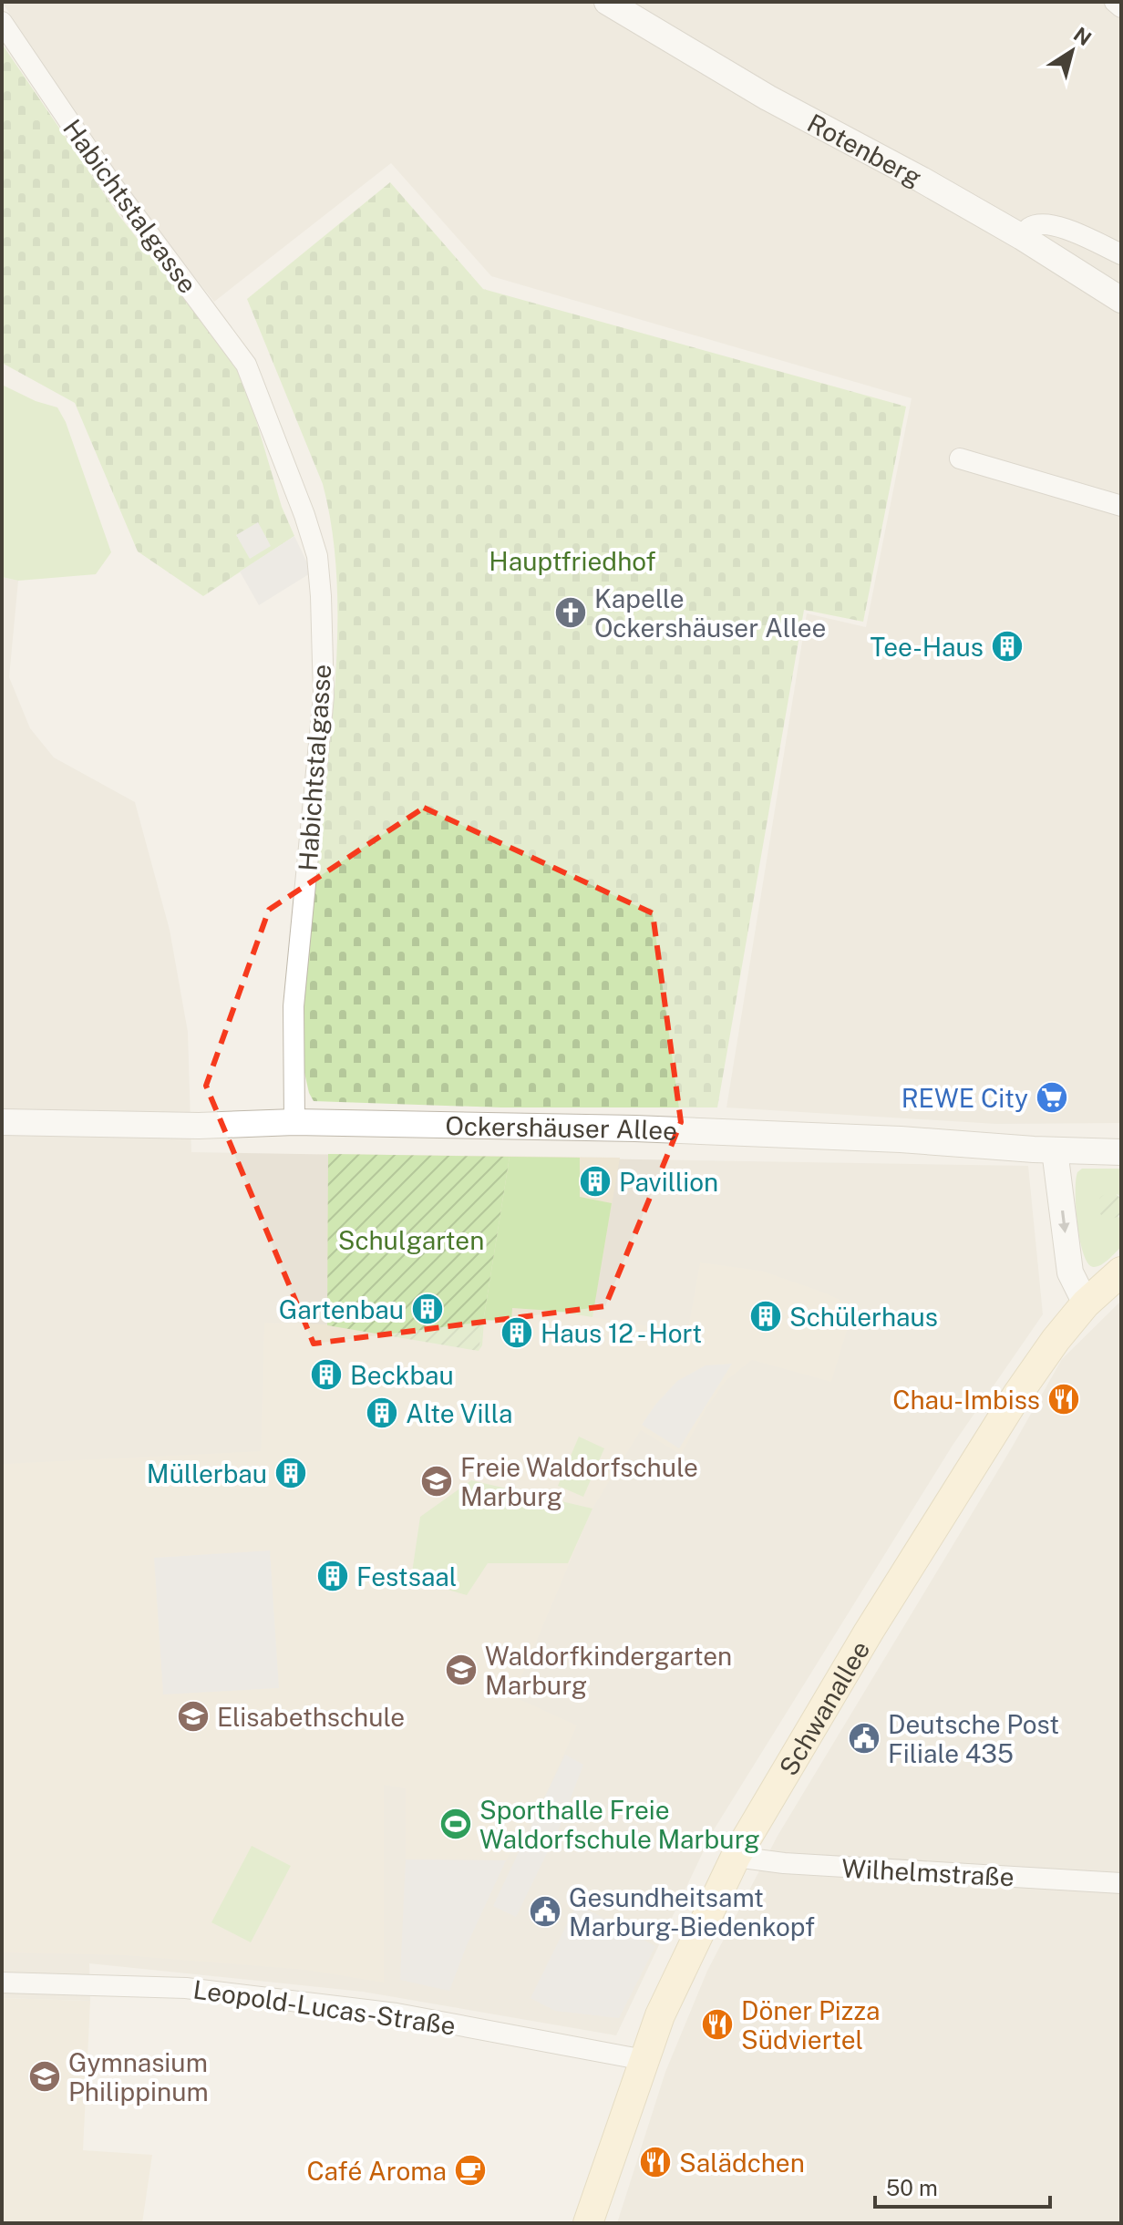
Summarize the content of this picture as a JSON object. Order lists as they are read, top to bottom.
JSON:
{
  "streets": {
    "main road": ["Schwanallee"],
    "street": [
      "Rotenberg",
      "Habichtstalgasse",
      "Ockershäuser Allee",
      "Wilhelmstraße",
      "Leopold-Lucas-Straße"
    ]
  },
  "crossings": [
    ["Habichtstalgasse", "Ockershäuser Allee"],
    ["Schwanallee", "Wilhelmstraße"],
    ["Schwanallee", "Leopold-Lucas-Straße"]
  ],
  "parks": ["Hauptfriedhof", "Schulgarten"],
  "places": {
    "church": ["Kapelle Ockershäuser Allee"],
    "building": [
      "Tee-Haus",
      "Pavillion",
      "Gartenbau",
      "Schülerhaus",
      "Haus 12 - Hort",
      "Beckbau",
      "Alte Villa",
      "Müllerbau",
      "Festsaal"
    ],
    "supermarket": ["REWE City"],
    "restaurant": ["Chau-Imbiss", "Döner Pizza Südviertel", "Salädchen"],
    "school or university": [
      "Freie Waldorfschule Marburg",
      "Waldorfkindergarten Marburg",
      "Elisabethschule",
      "Gymnasium Philippinum"
    ],
    "public building": ["Deutsche Post Filiale 435", "Gesundheitsamt Marburg-Biedenkopf"],
    "sports": ["Sporthalle Freie Waldorfschule Marburg"],
    "cafe": ["Café Aroma"]
  },
  "scale_bar": "50 m",
  "north": "top right"
}
